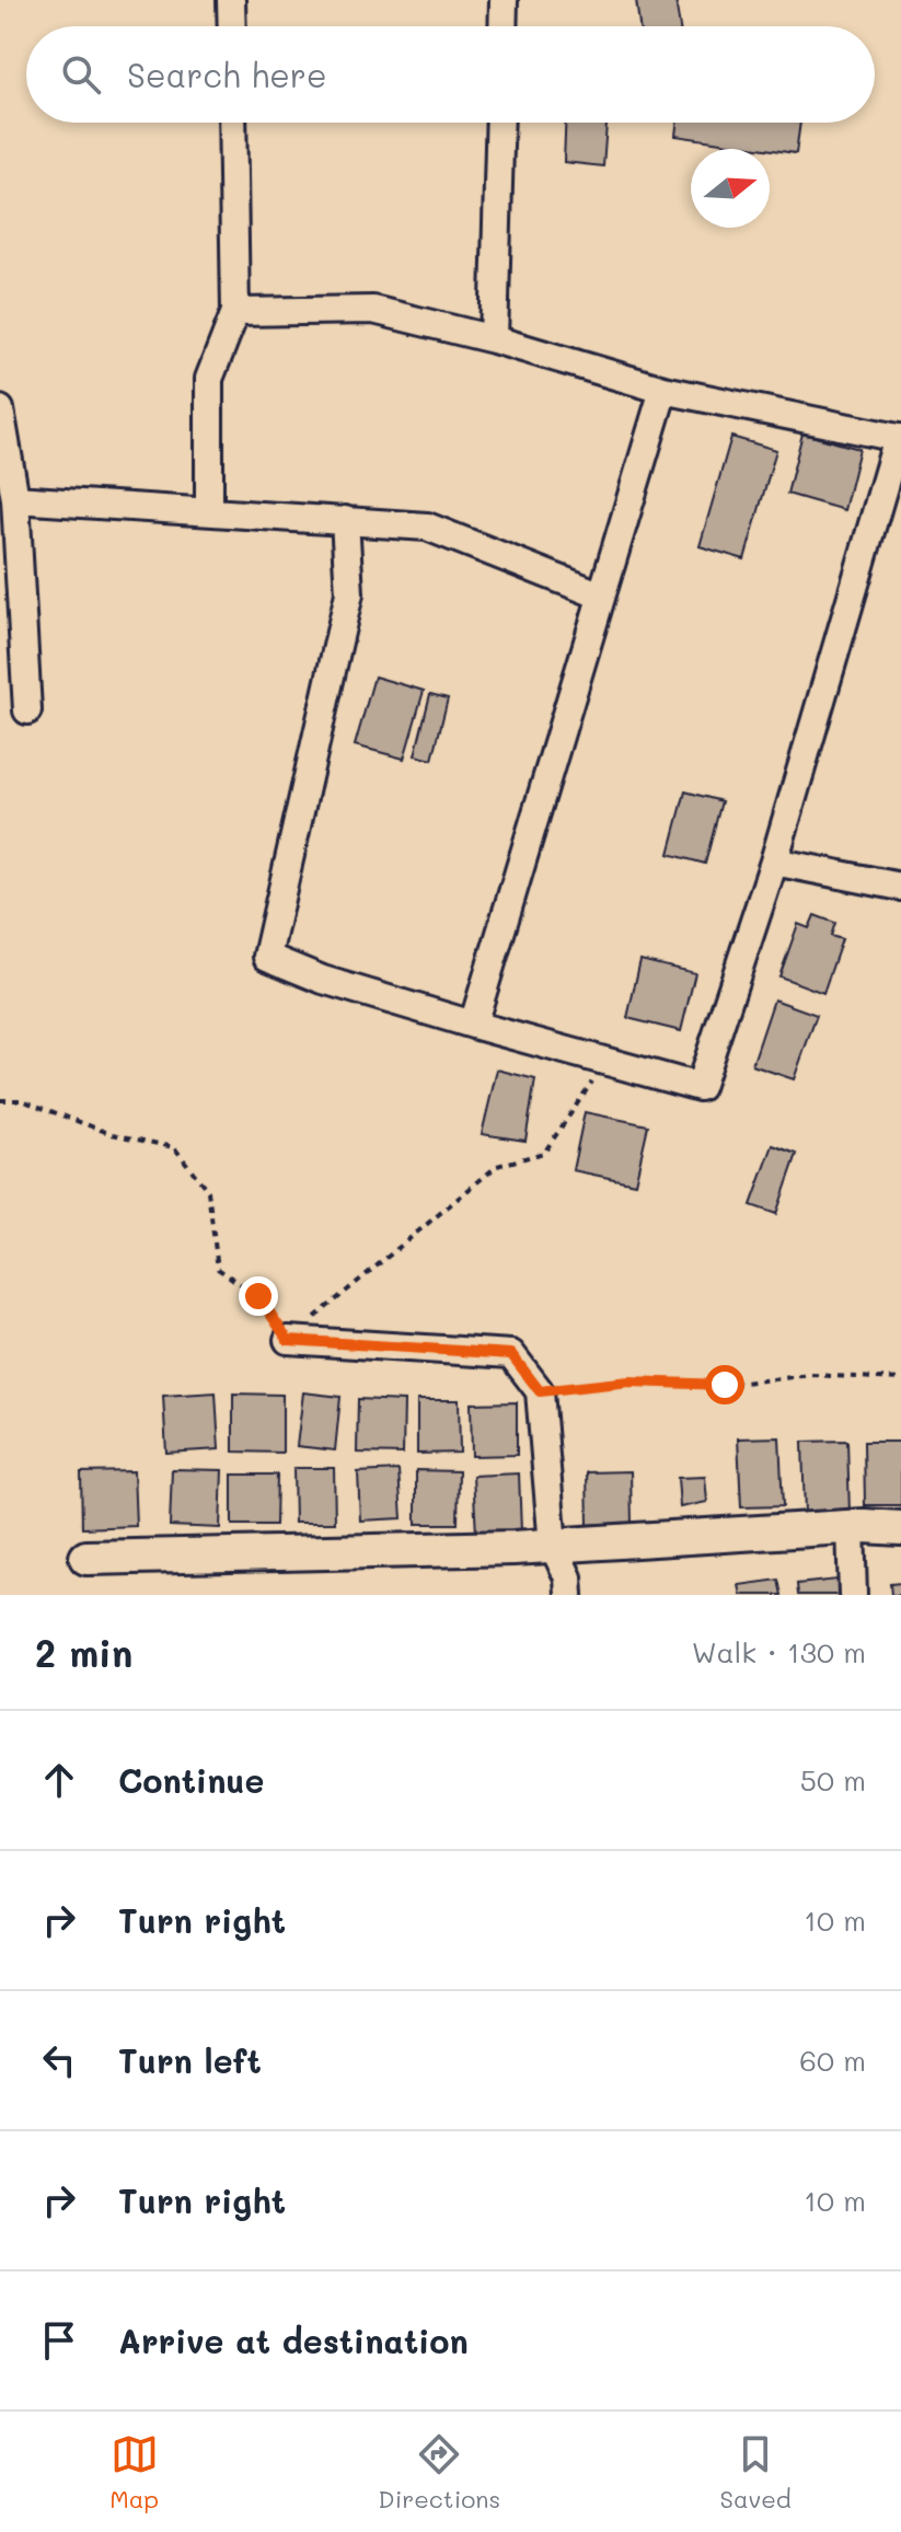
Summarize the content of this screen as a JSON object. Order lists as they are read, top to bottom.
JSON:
{
  "north": "right",
  "page": {
    "search": "Search here",
    "heading": ["2 min", "Walk · 130 m"],
    "list": [
      ["Continue", "50 m"],
      ["Turn right", "10 m"],
      ["Turn left", "60 m"],
      ["Turn right", "10 m"],
      "Arrive at destination"
    ],
    "nav": ["Map", "Directions", "Saved"]
  }
}
